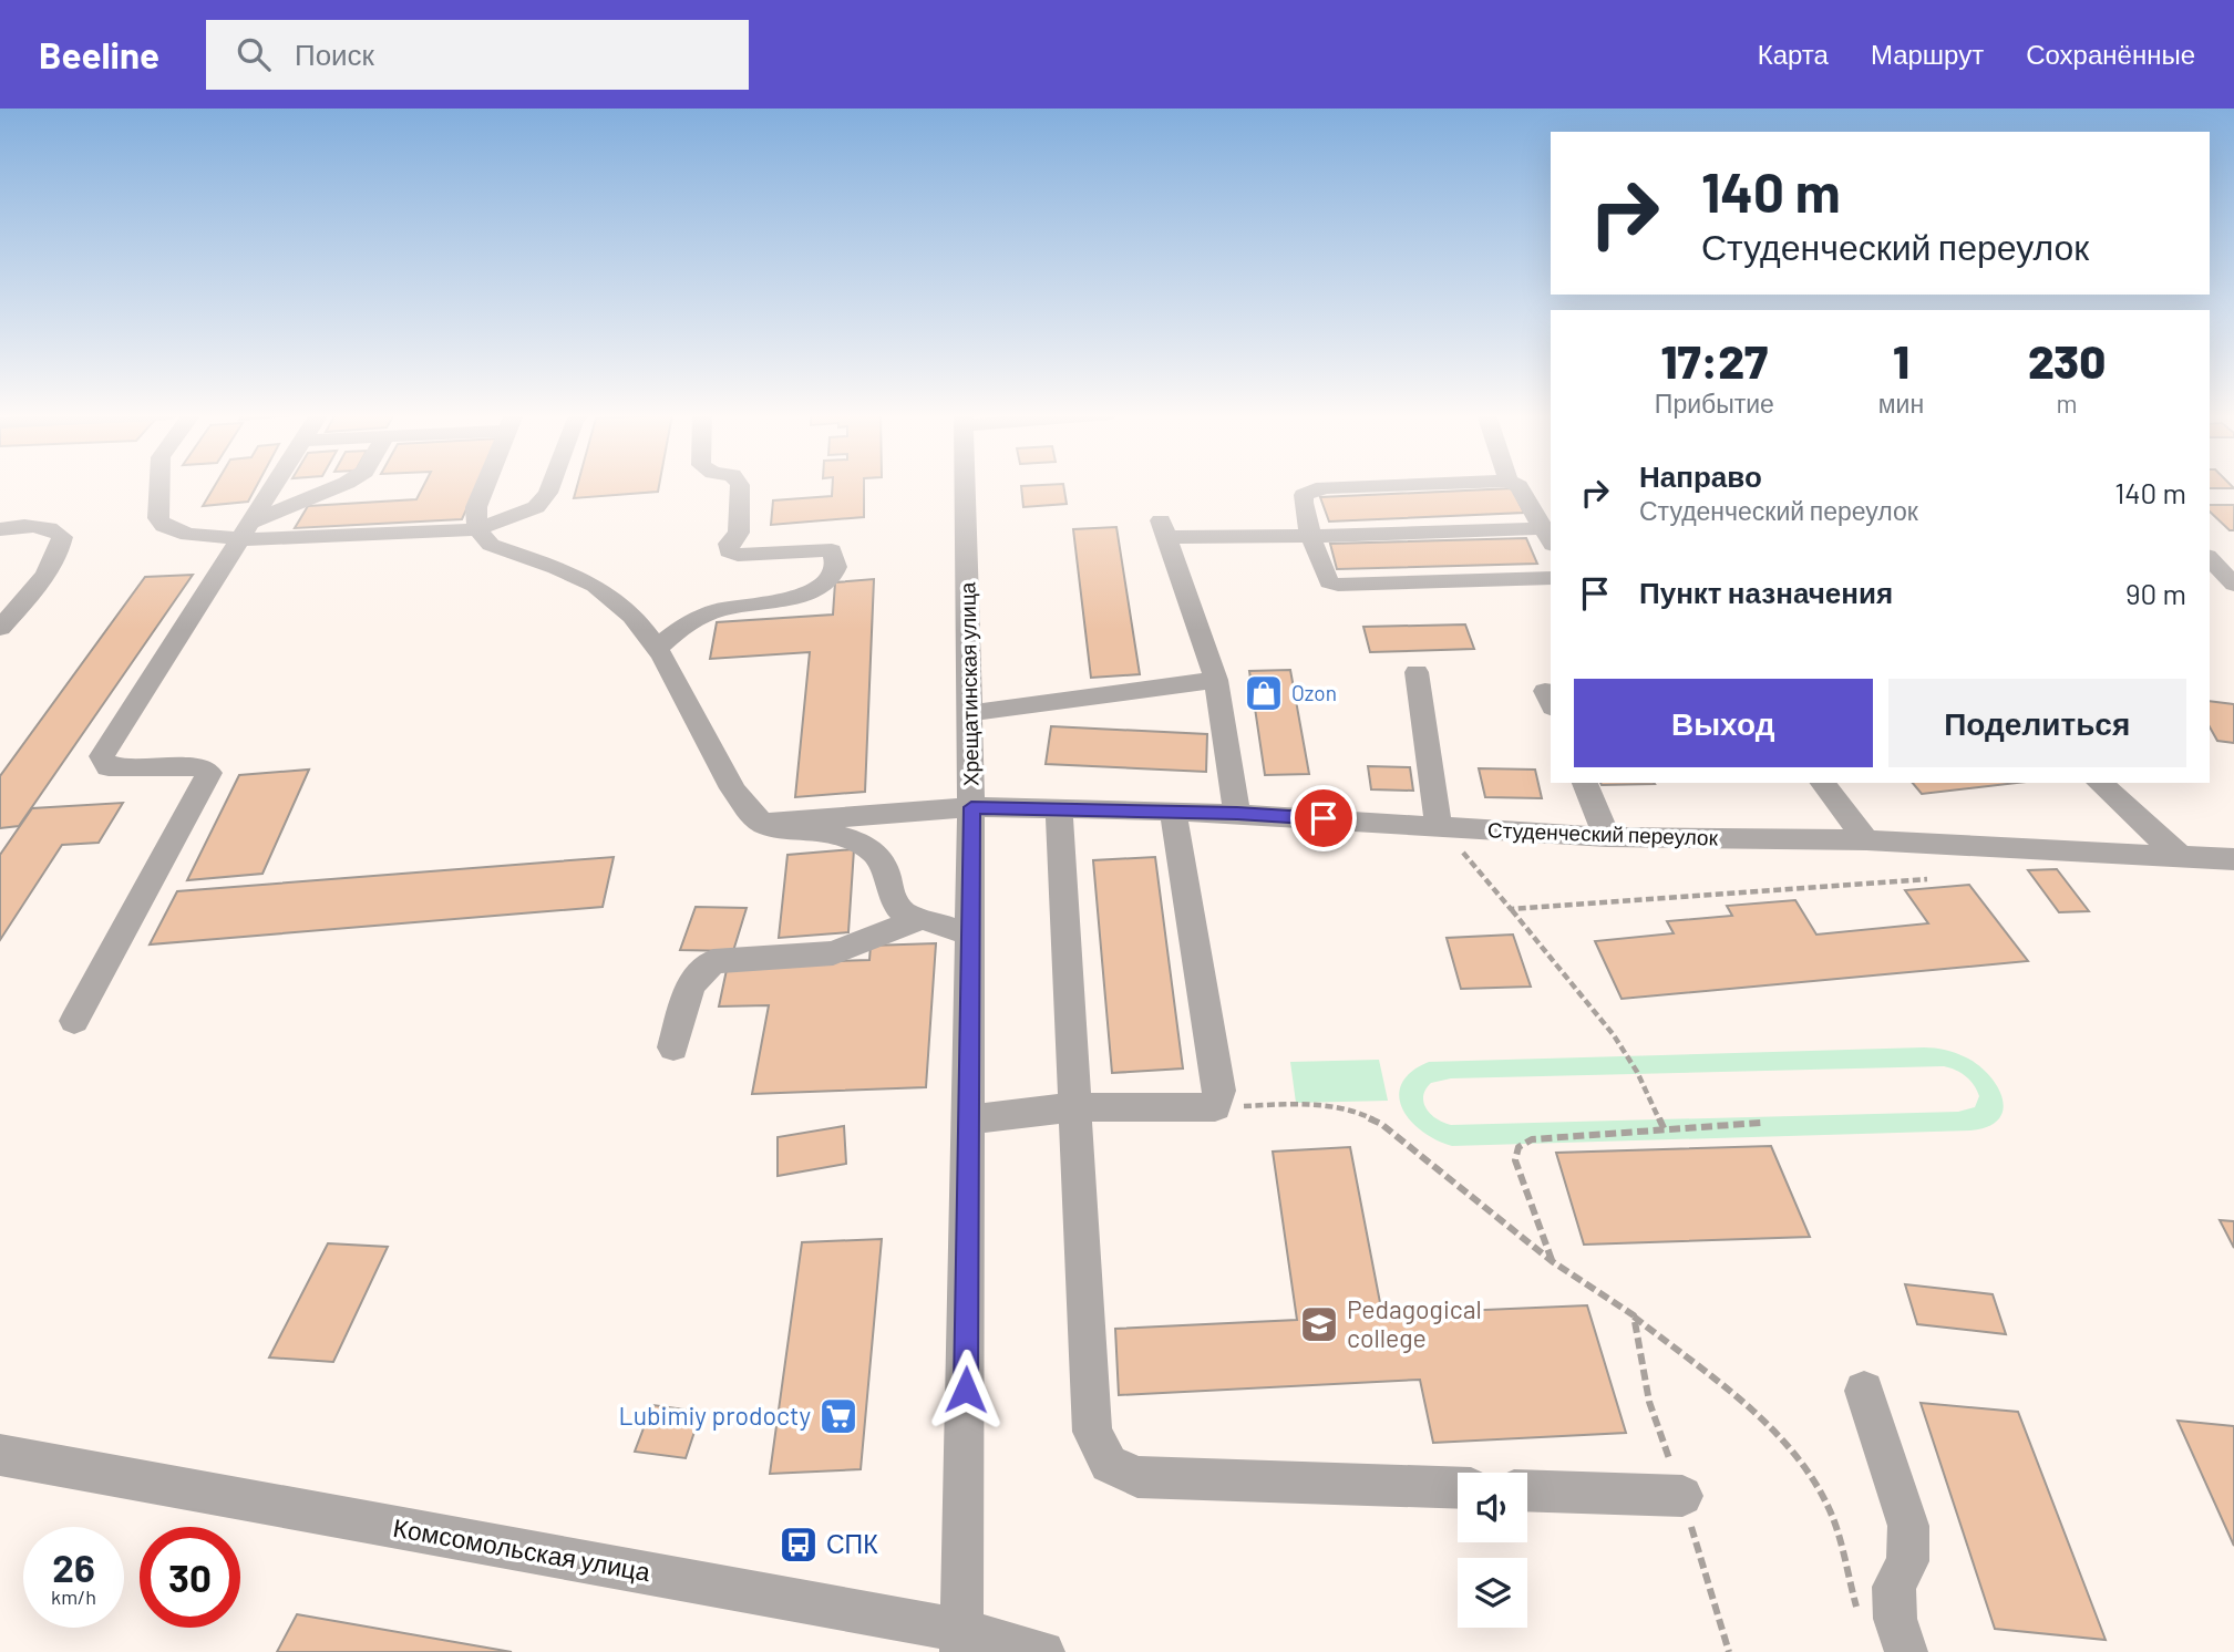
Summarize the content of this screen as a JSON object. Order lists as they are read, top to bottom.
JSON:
{
  "streets": {
    "street": ["Хрещатинская улица", "Студенческий переулок", "Комсомольская улица"]
  },
  "crossings": [
    ["Хрещатинская улица", "Студенческий переулок"],
    ["Хрещатинская улица", "Комсомольская улица"]
  ],
  "places": {
    "shop": ["Ozon"],
    "school or university": ["Pedagogical college"],
    "supermarket": ["Lubimiy prodocty"],
    "bus stop": ["СПК"]
  },
  "page": {
    "header": "Beeline",
    "search": "Поиск",
    "nav": ["Карта", "Маршрут", "Сохранённые"],
    "turn": ["140 m", "Студенческий переулок"],
    "eta": [
      "17:27",
      "Прибытие",
      "1",
      "мин",
      "230",
      "m"
    ],
    "list": [
      {
        "name": "Направо",
        "note": "Студенческий переулок",
        "value": "140 m"
      },
      {
        "name": "Пункт назначения",
        "value": "90 m"
      }
    ],
    "buttons": ["Выход", "Поделиться"],
    "speed": "26 km/h",
    "limit": "30"
  }
}
